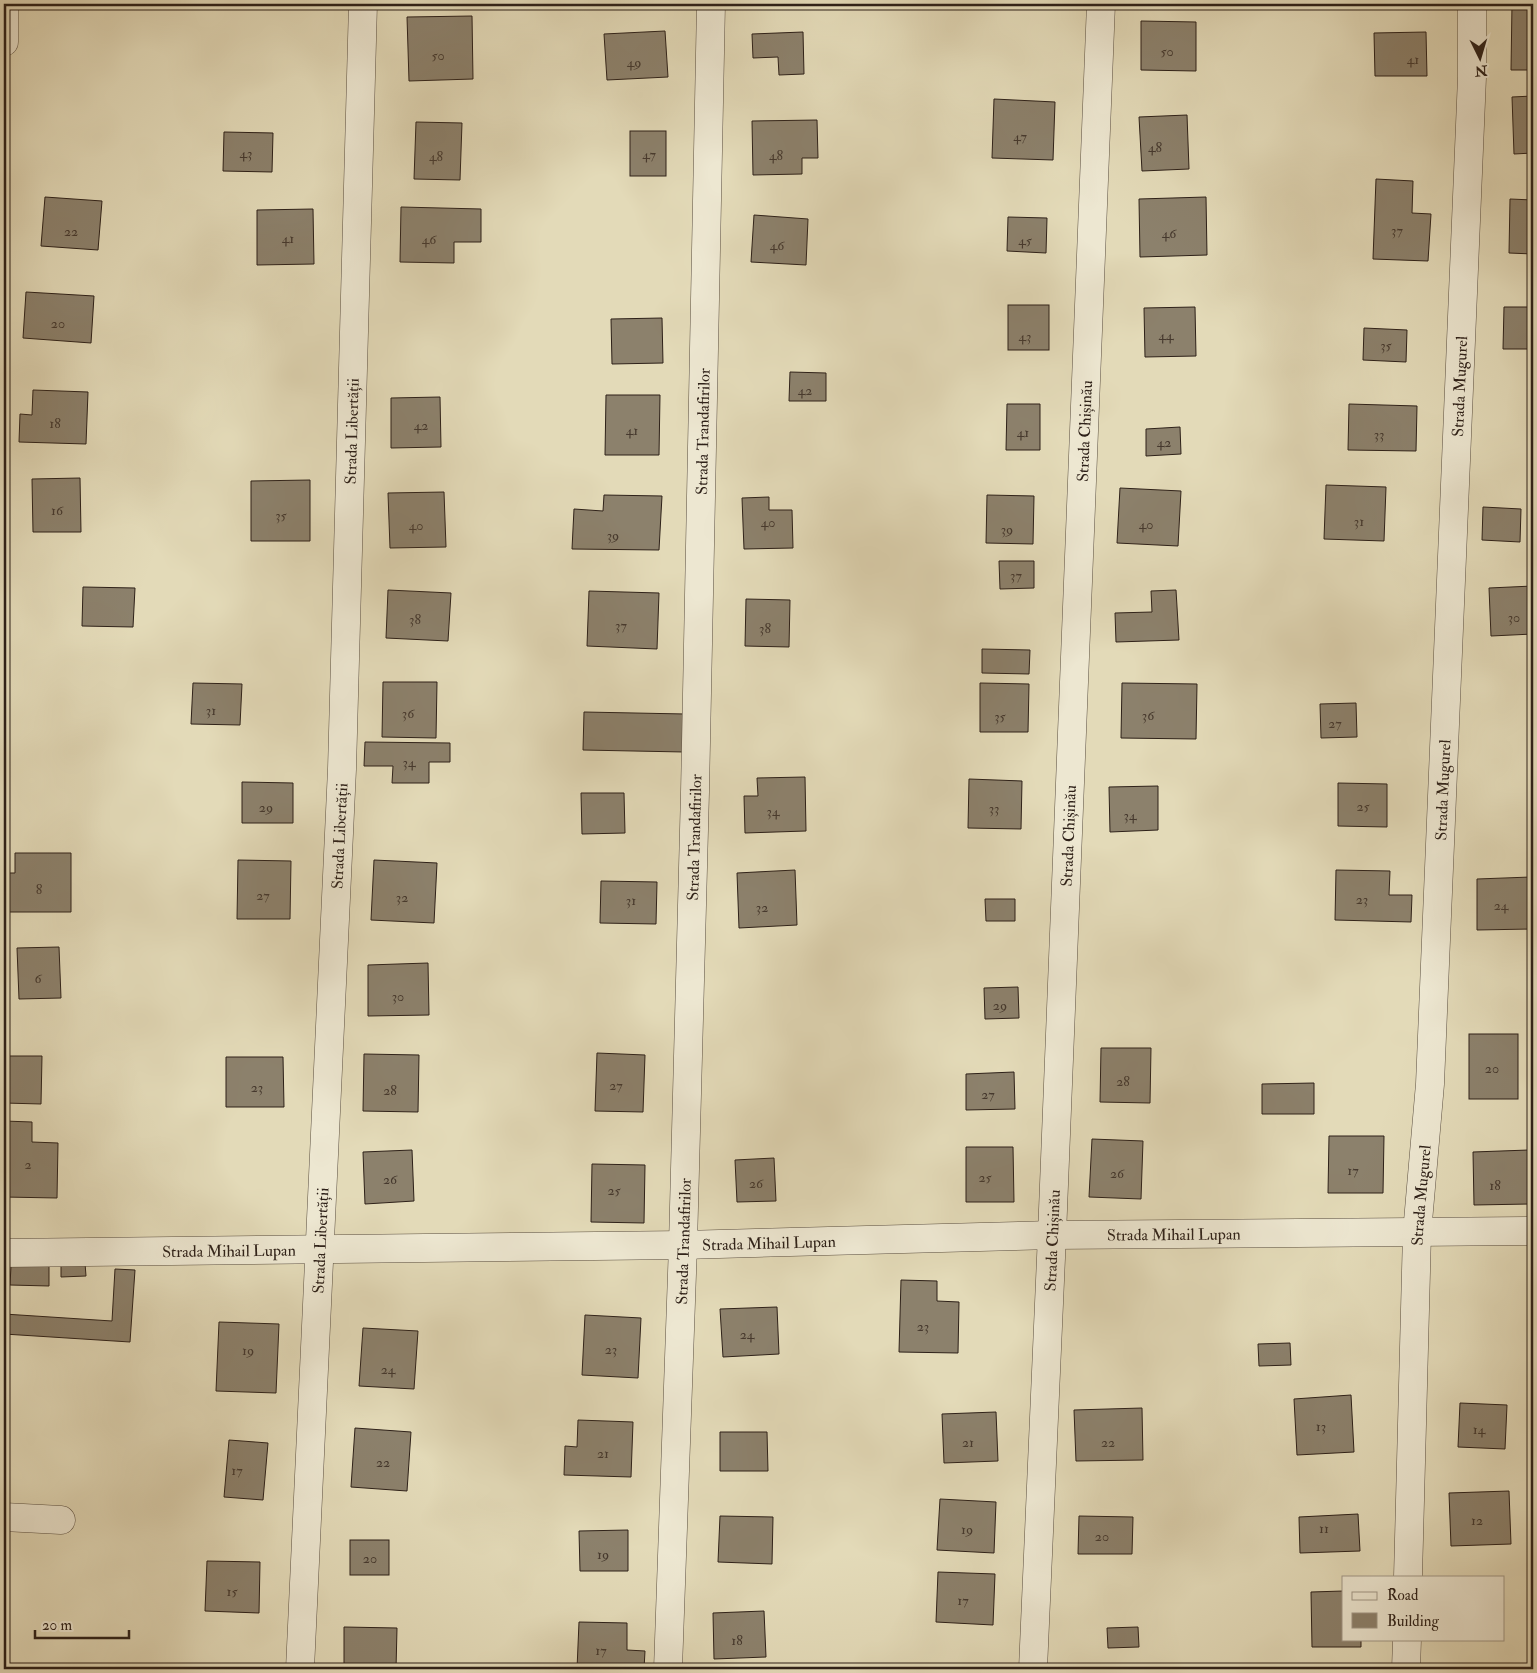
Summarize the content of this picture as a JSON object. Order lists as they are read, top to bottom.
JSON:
{
  "streets": {
    "street": [
      "Strada Mugurel",
      "Strada Libertății",
      "Strada Trandafirilor",
      "Strada Chișinău",
      "Strada Mihail Lupan"
    ]
  },
  "crossings": [
    ["Strada Mugurel", "Strada Mihail Lupan"],
    ["Strada Libertății", "Strada Mihail Lupan"],
    ["Strada Trandafirilor", "Strada Mihail Lupan"],
    ["Strada Chișinău", "Strada Mihail Lupan"]
  ],
  "house_numbers": [
    "50",
    "50",
    "41",
    "49",
    "47",
    "48",
    "43",
    "47",
    "48",
    "48",
    "37",
    "22",
    "46",
    "41",
    "46",
    "45",
    "46",
    "20",
    "44",
    "43",
    "35",
    "42",
    "18",
    "42",
    "41",
    "41",
    "33",
    "42",
    "16",
    "35",
    "31",
    "40",
    "40",
    "40",
    "39",
    "39",
    "37",
    "30",
    "38",
    "37",
    "38",
    "31",
    "36",
    "36",
    "35",
    "27",
    "34",
    "25",
    "29",
    "33",
    "34",
    "34",
    "8",
    "27",
    "32",
    "23",
    "31",
    "24",
    "32",
    "6",
    "30",
    "29",
    "20",
    "28",
    "27",
    "23",
    "28",
    "27",
    "2",
    "17",
    "26",
    "25",
    "26",
    "26",
    "18",
    "25",
    "23",
    "24",
    "23",
    "19",
    "24",
    "13",
    "14",
    "21",
    "22",
    "21",
    "22",
    "17",
    "12",
    "11",
    "19",
    "20",
    "19",
    "20",
    "15",
    "17",
    "18",
    "17"
  ],
  "legend": ["Road", "Building"],
  "scale_bar": "20 m",
  "north": "bottom"
}
